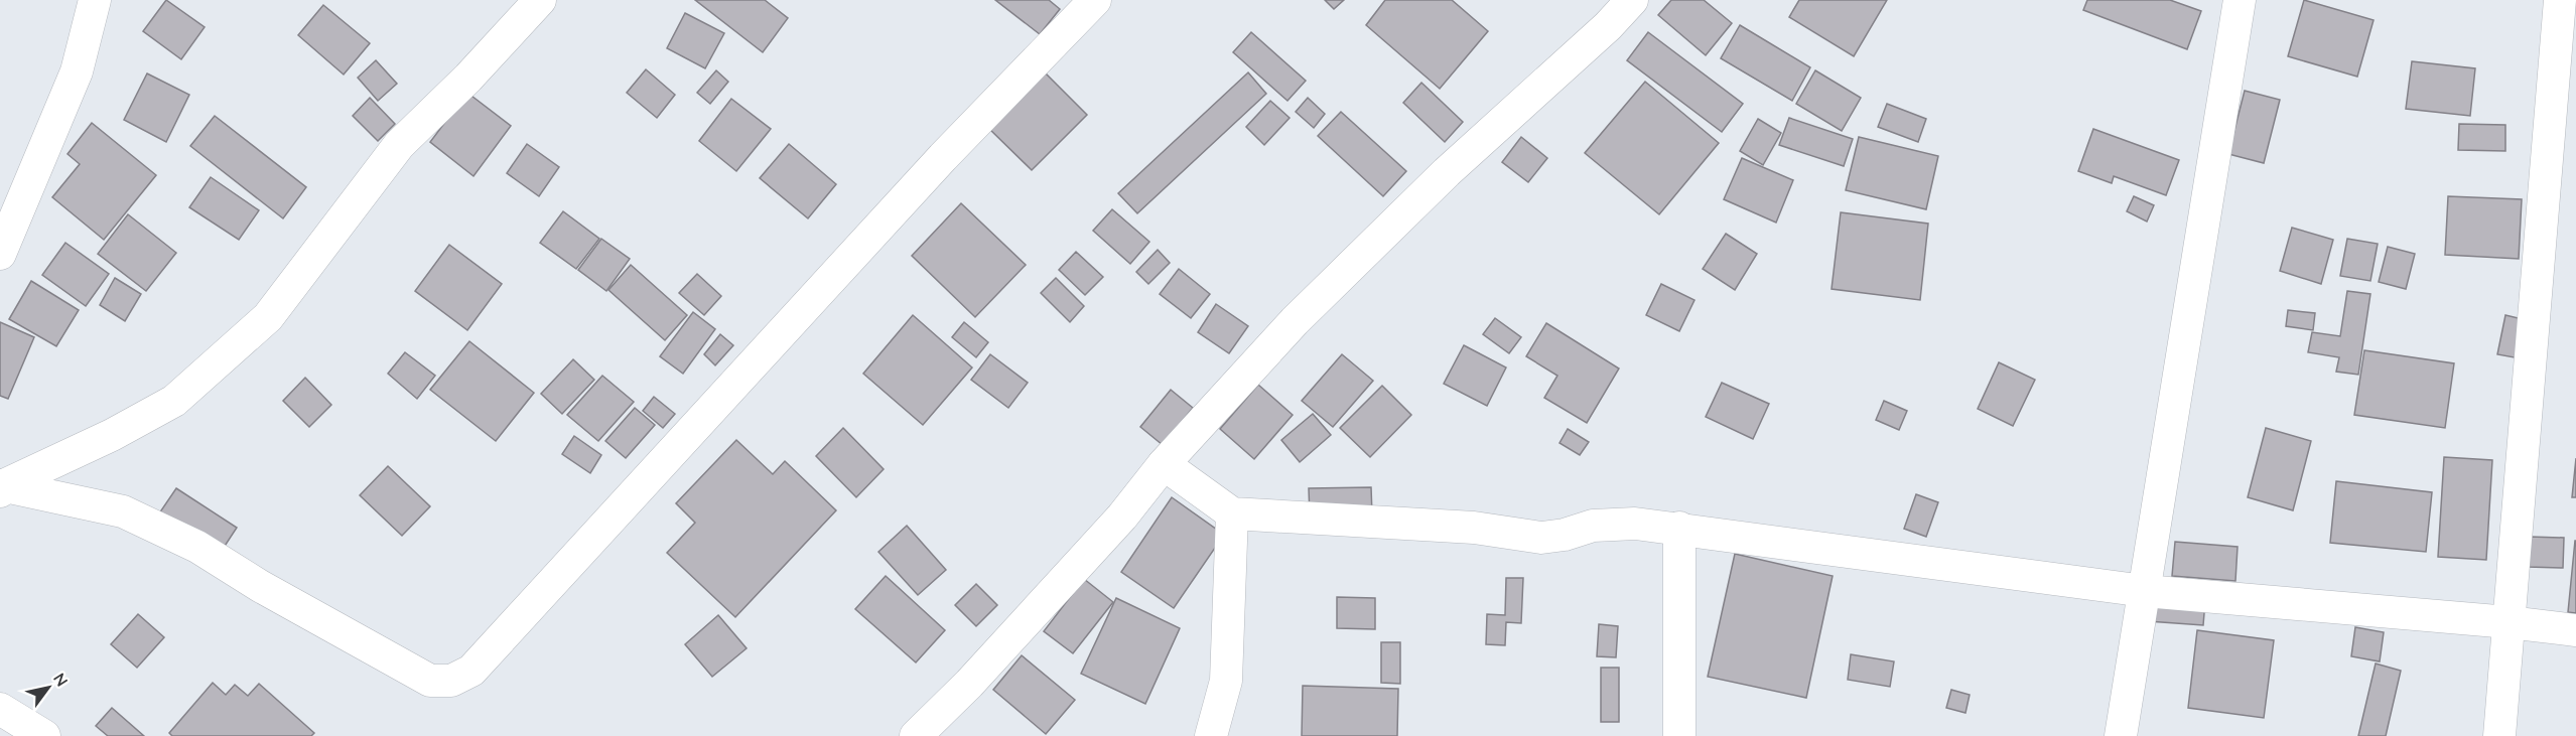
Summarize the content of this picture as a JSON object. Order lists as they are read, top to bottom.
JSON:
{
  "north": "top right"
}
